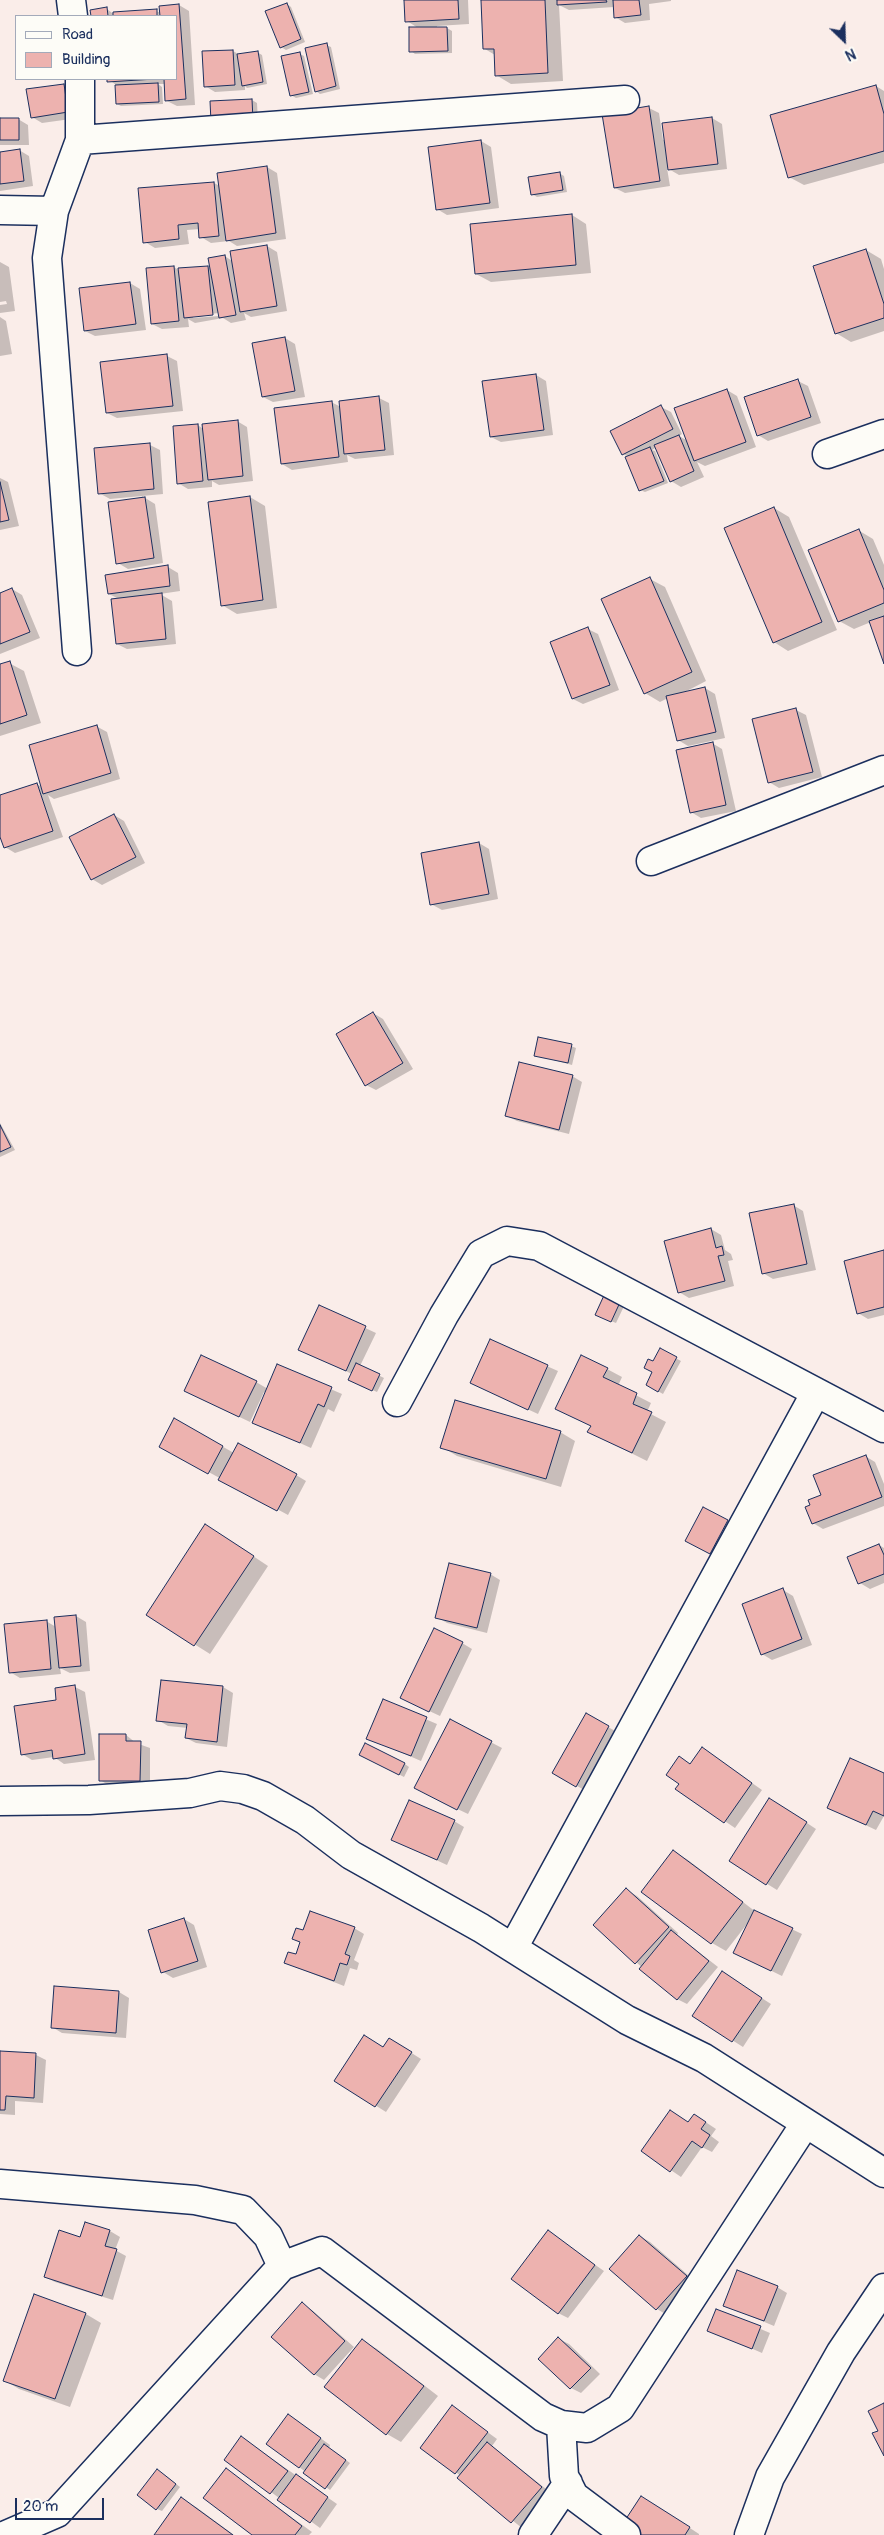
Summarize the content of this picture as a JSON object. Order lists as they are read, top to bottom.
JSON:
{
  "legend": ["Road", "Building"],
  "scale_bar": "20 m",
  "north": "bottom right"
}
